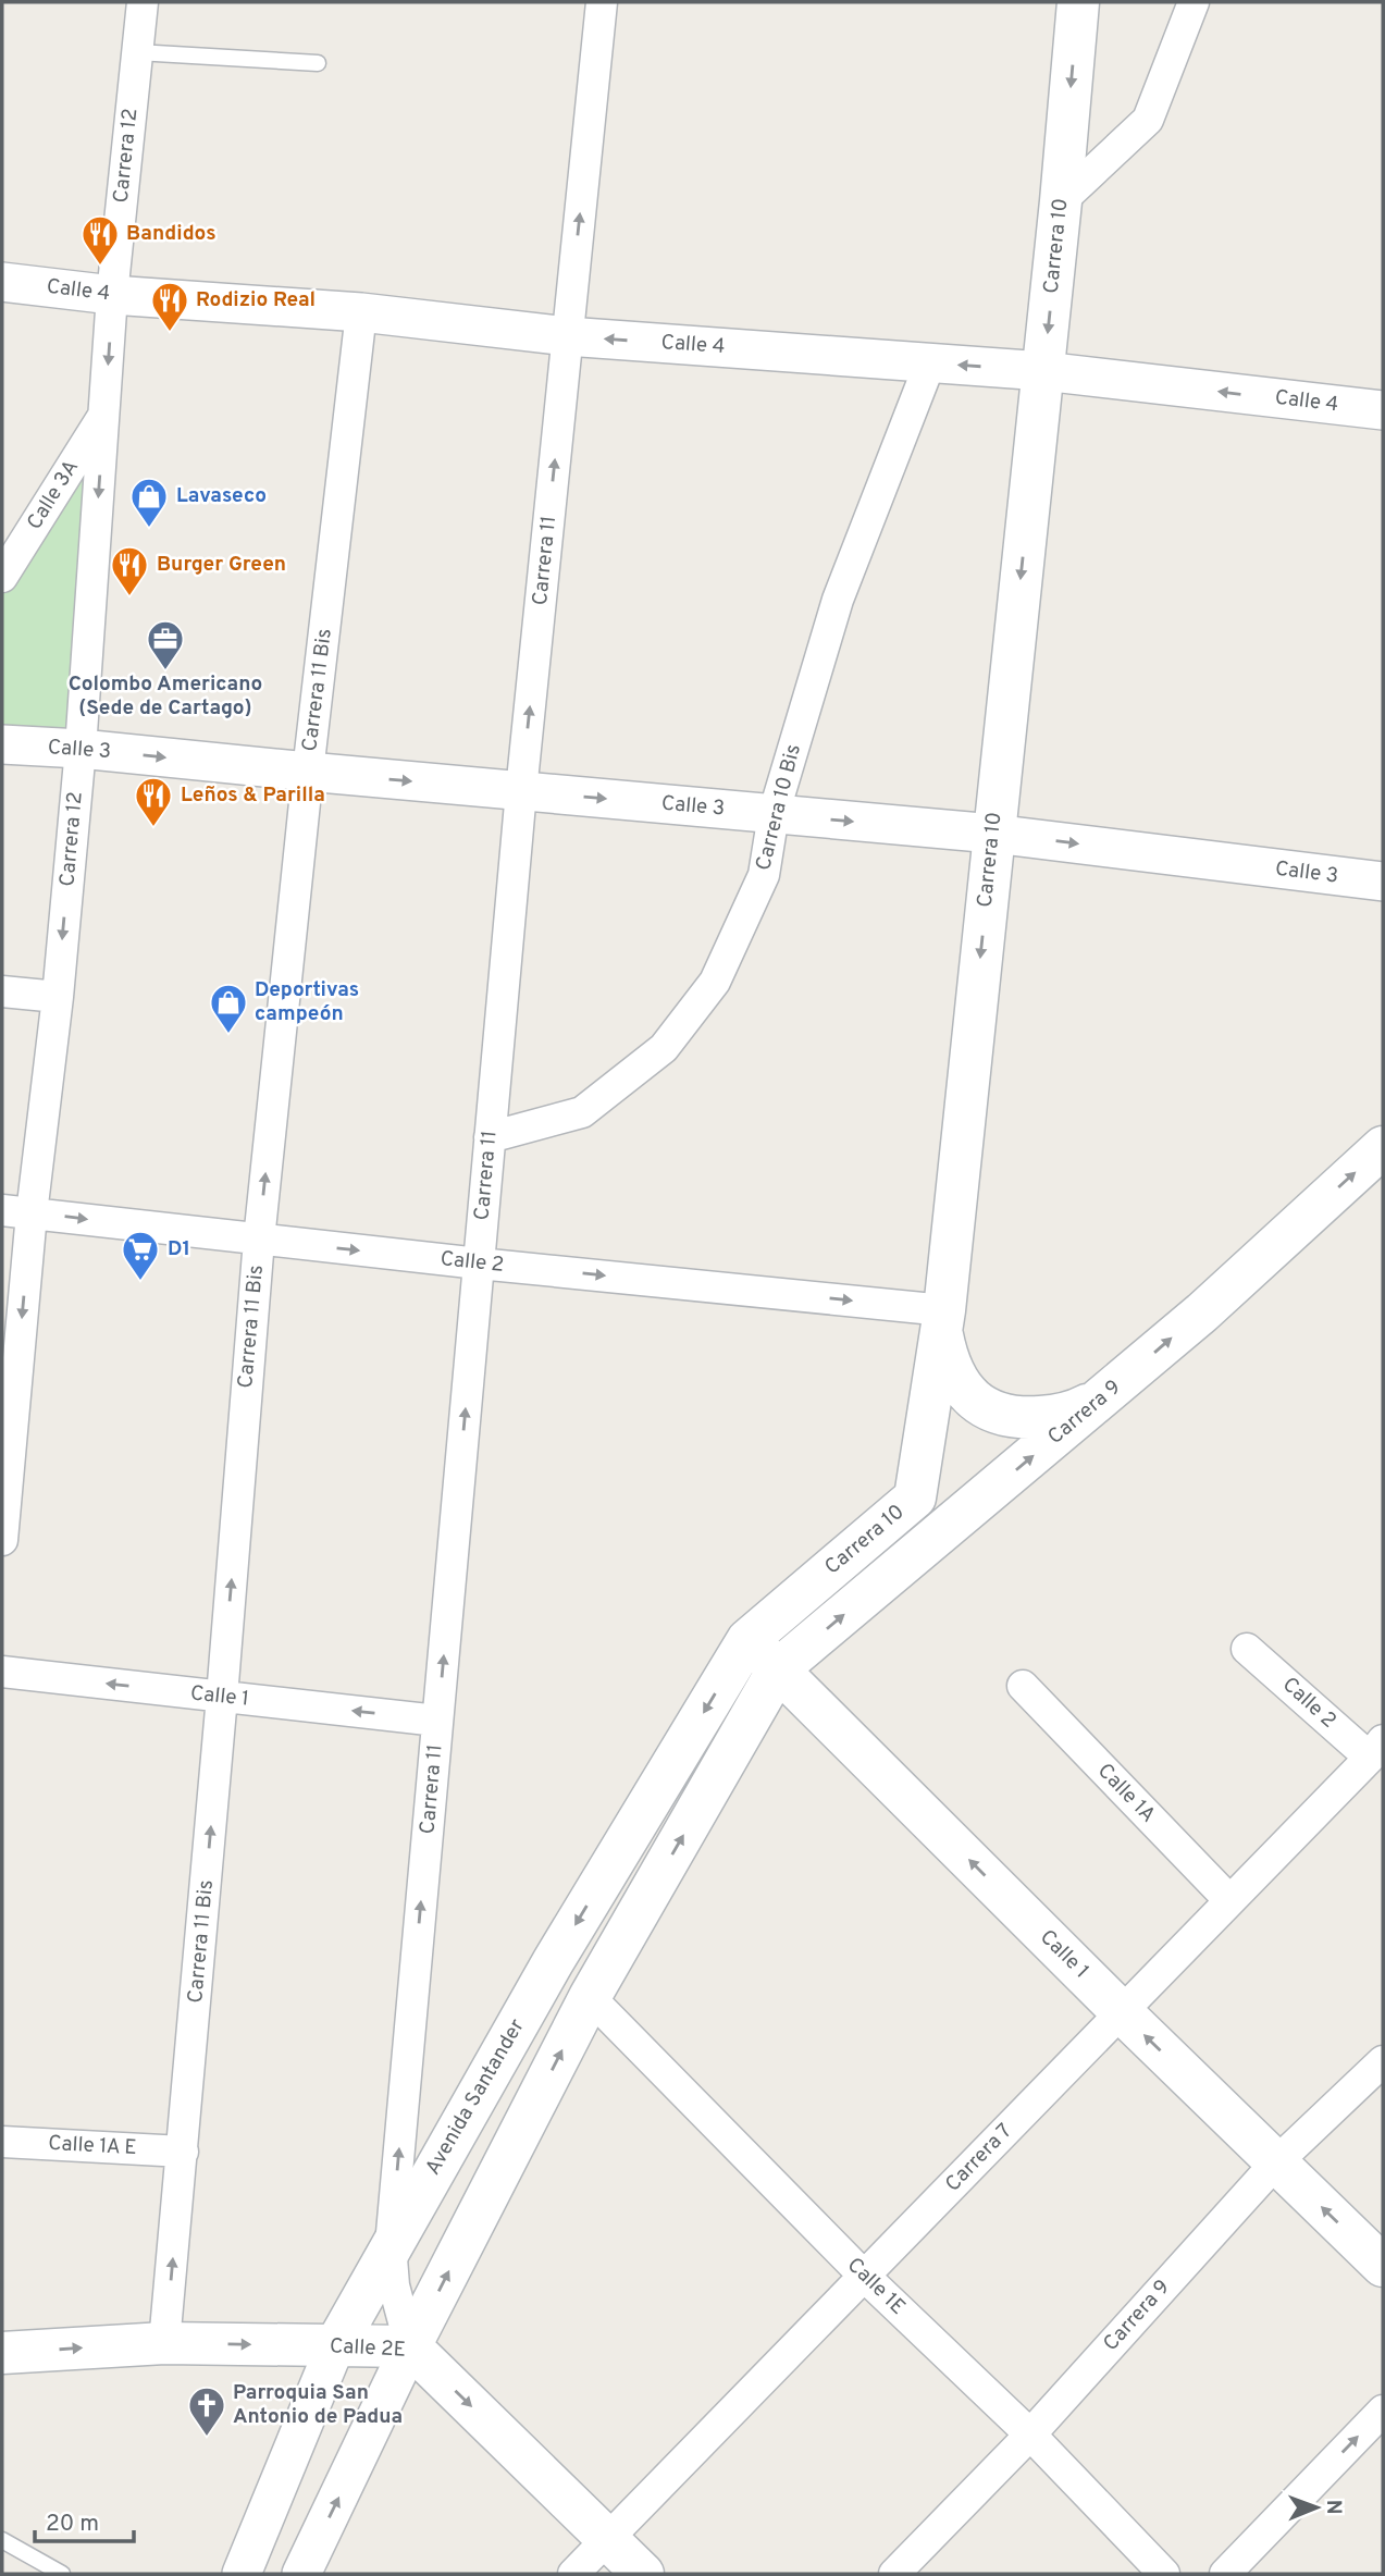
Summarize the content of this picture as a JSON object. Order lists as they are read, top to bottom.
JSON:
{
  "streets": {
    "main road": [
      "Carrera 10",
      "Carrera 9",
      "Calle 1",
      "Avenida Santander",
      "Calle 2E"
    ],
    "street": [
      "Carrera 12",
      "Calle 4",
      "Calle 3A",
      "Carrera 11",
      "Carrera 11 Bis",
      "Calle 3",
      "Carrera 10 Bis",
      "Calle 2",
      "Calle 1A",
      "Calle 1A E",
      "Carrera 7",
      "Calle 1E"
    ]
  },
  "crossings": [
    ["Carrera 12", "Calle 4"],
    ["Carrera 12", "Calle 3A"],
    ["Carrera 12", "Calle 3"],
    ["Carrera 12", "Calle 2"],
    ["Carrera 10", "Calle 4"],
    ["Carrera 10", "Calle 3"],
    ["Carrera 10", "Calle 2"],
    ["Carrera 10", "Calle 1"],
    ["Carrera 10", "Avenida Santander"],
    ["Calle 4", "Carrera 11"],
    ["Calle 4", "Carrera 11 Bis"],
    ["Calle 4", "Carrera 10 Bis"],
    ["Carrera 11", "Calle 3"],
    ["Carrera 11", "Carrera 10 Bis"],
    ["Carrera 11", "Calle 2"],
    ["Carrera 11", "Calle 1"],
    ["Carrera 11", "Avenida Santander"],
    ["Carrera 11", "Calle 2E"],
    ["Carrera 11 Bis", "Calle 3"],
    ["Carrera 11 Bis", "Calle 2"],
    ["Carrera 11 Bis", "Calle 1"],
    ["Carrera 11 Bis", "Calle 1A E"],
    ["Carrera 11 Bis", "Calle 2E"],
    ["Calle 3", "Carrera 10 Bis"],
    ["Calle 2", "Carrera 7"],
    ["Carrera 9", "Calle 1"],
    ["Carrera 9", "Calle 1E"],
    ["Calle 1", "Avenida Santander"],
    ["Calle 1", "Carrera 7"],
    ["Calle 1A", "Carrera 7"],
    ["Avenida Santander", "Calle 2E"],
    ["Carrera 7", "Calle 1E"],
    ["Carrera 7", "Calle 2E"]
  ],
  "one_way": [
    "Carrera 12",
    "Carrera 10",
    "Calle 4",
    "Carrera 11",
    "Carrera 11 Bis",
    "Calle 3",
    "Calle 2",
    "Carrera 9",
    "Calle 1",
    "Calle 2E"
  ],
  "places": {
    "restaurant": [
      "Bandidos",
      "Rodizio Real",
      "Burger Green",
      "Leños & Parilla"
    ],
    "shop": ["Lavaseco", "Deportivas campeón"],
    "office": ["Colombo Americano (Sede de Cartago)"],
    "supermarket": ["D1"],
    "church": ["Parroquia San Antonio de Padua"]
  },
  "scale_bar": "20 m",
  "north": "right"
}
